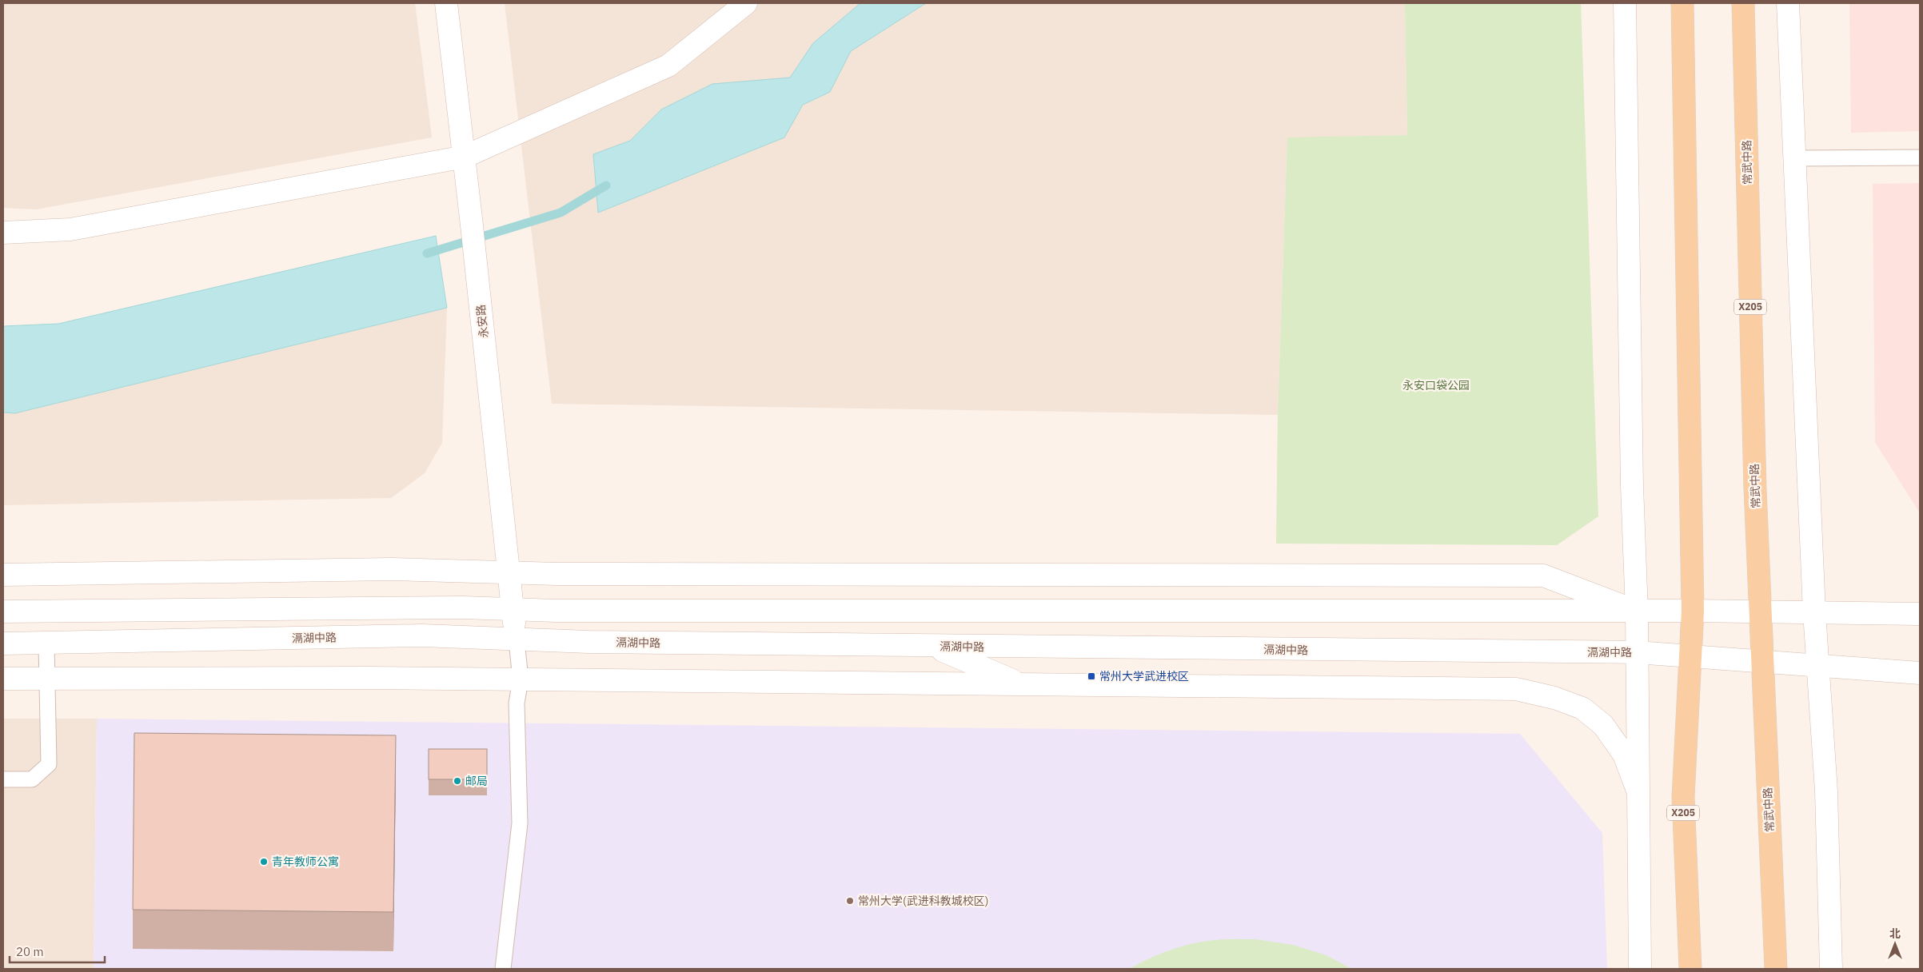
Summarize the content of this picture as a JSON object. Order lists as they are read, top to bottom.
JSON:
{
  "streets": {
    "main road": ["常武中路", "X205"],
    "street": ["永安路", "滆湖中路"]
  },
  "crossings": [
    ["常武中路", "滆湖中路"],
    ["X205", "滆湖中路"],
    ["永安路", "滆湖中路"]
  ],
  "parks": ["永安口袋公园"],
  "places": {
    "transit": ["常州大学武进校区"],
    "other": ["邮局", "青年教师公寓", "常州大学(武进科教城校区)"]
  },
  "scale_bar": "20 m",
  "north": "top"
}
